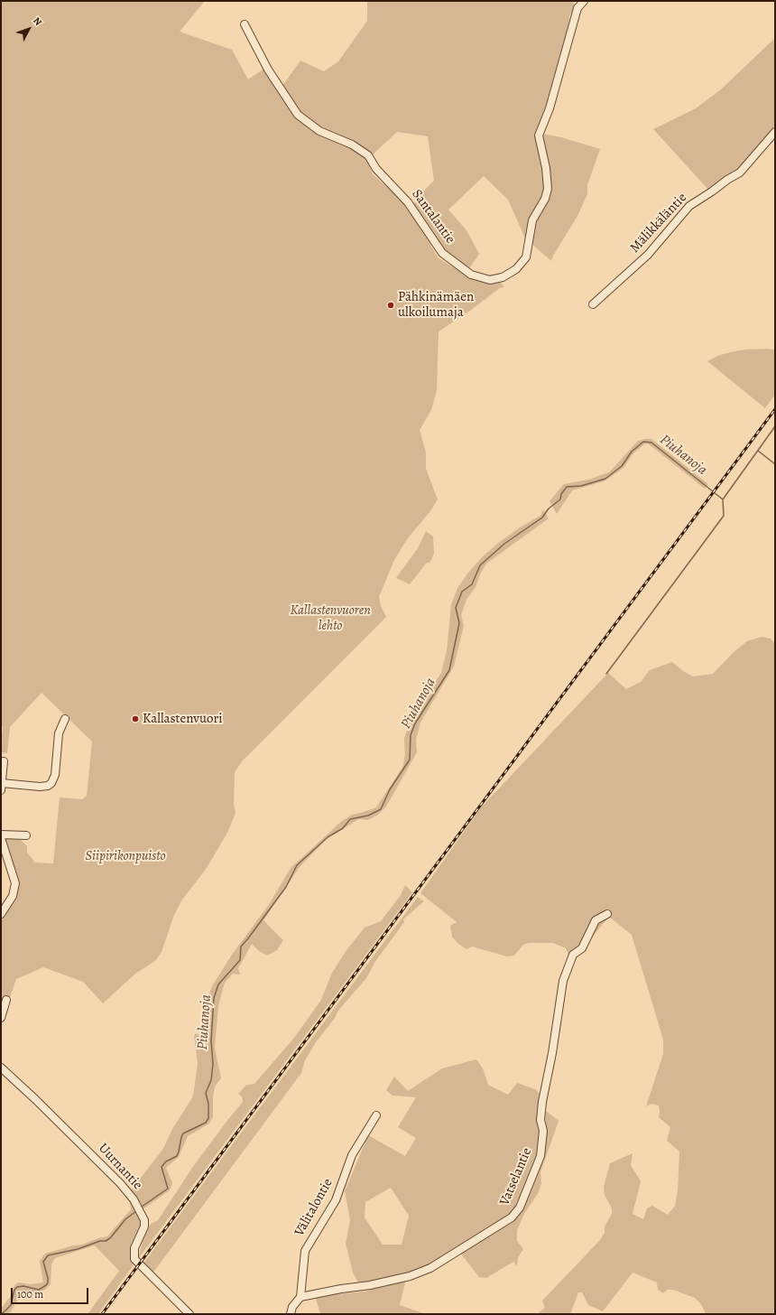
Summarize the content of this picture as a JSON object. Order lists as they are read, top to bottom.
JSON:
{
  "streets": {
    "street": [
      "Santalantie",
      "Mälikkäläntie",
      "Uurnantie",
      "Vatselantie",
      "Välitalontie"
    ]
  },
  "crossings": [
    ["Vatselantie", "Välitalontie"]
  ],
  "water": ["Piuhanoja"],
  "parks": ["Kallastenvuoren lehto", "Siipirikonpuisto"],
  "places": ["Pähkinämäen ulkoilumaja", "Kallastenvuori"],
  "scale_bar": "100 m",
  "north": "top right"
}
